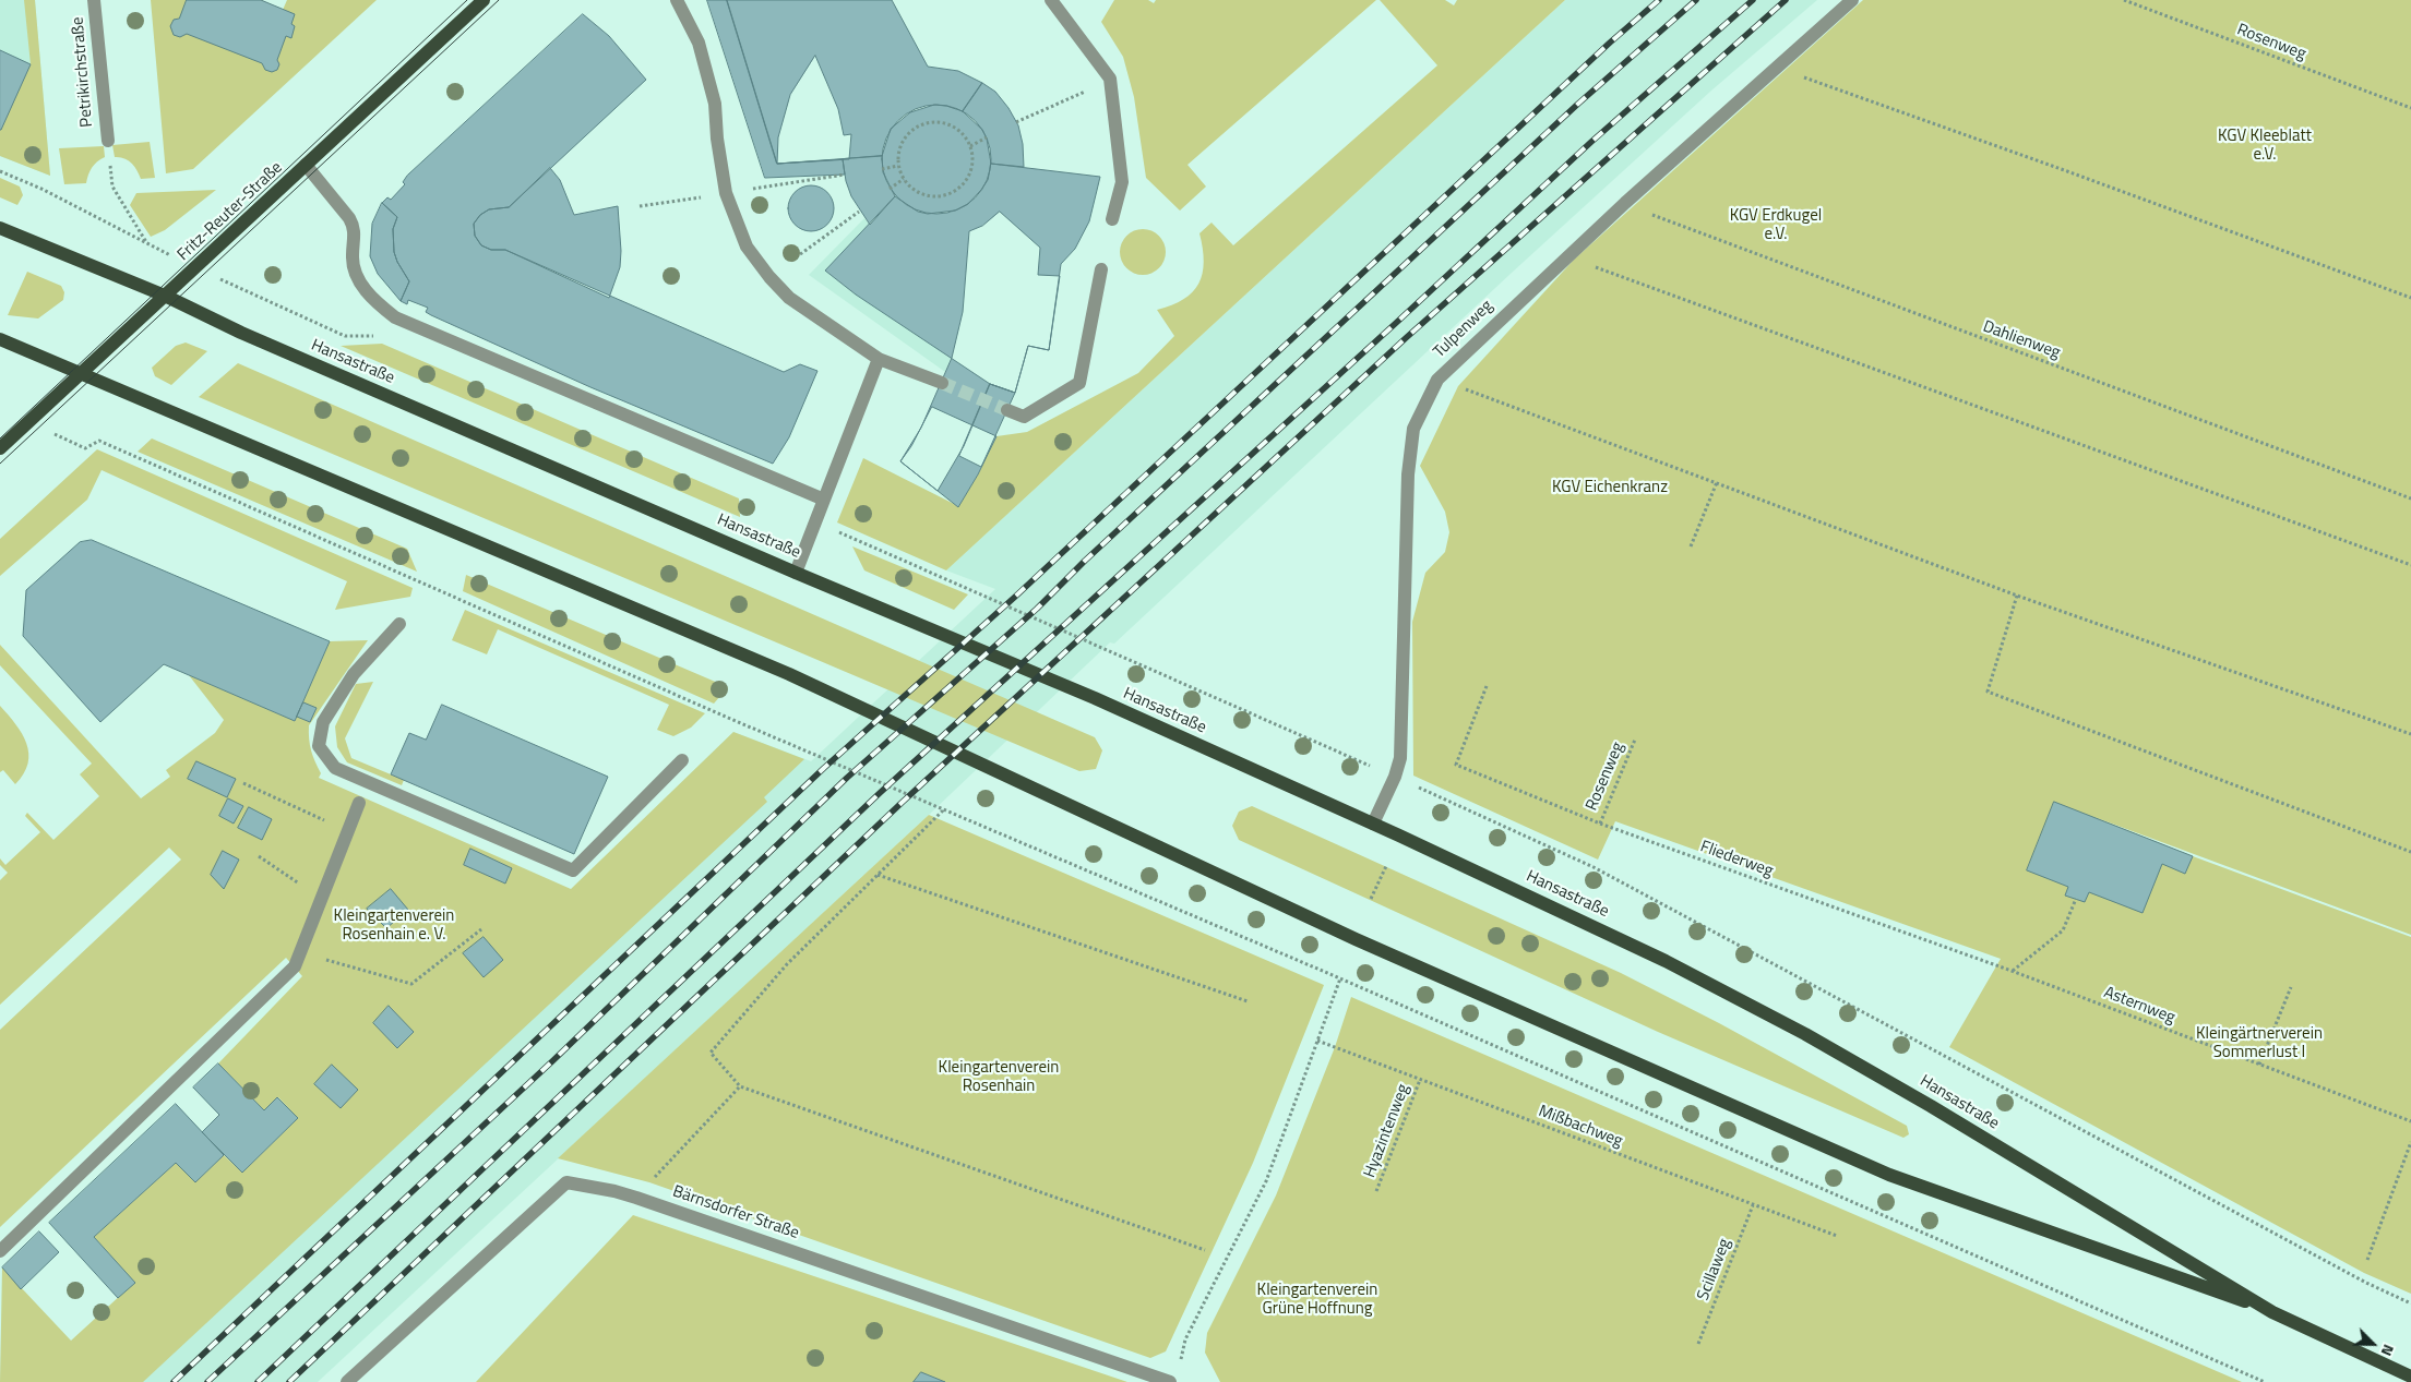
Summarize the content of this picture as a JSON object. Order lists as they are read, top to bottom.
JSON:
{
  "streets": {
    "main road": ["Fritz-Reuter-Straße", "Hansastraße"],
    "street": ["Petrikirchstraße", "Tulpenweg", "Bärnsdorfer Straße"],
    "path": [
      "Rosenweg",
      "Dahlienweg",
      "Fliederweg",
      "Asternweg",
      "Mißbachweg",
      "Hyazintenweg",
      "Scillaweg"
    ]
  },
  "crossings": [
    ["Rosenweg", "Fliederweg"],
    ["Fritz-Reuter-Straße", "Hansastraße"],
    ["Tulpenweg", "Dahlienweg"],
    ["Tulpenweg", "Hansastraße"],
    ["Fliederweg", "Asternweg"],
    ["Mißbachweg", "Hyazintenweg"],
    ["Mißbachweg", "Scillaweg"]
  ],
  "parks": [
    "KGV Kleeblatt e.V.",
    "KGV Erdkugel e.V.",
    "KGV Eichenkranz",
    "Kleingartenverein Rosenhain e. V.",
    "Kleingärtnerverein Sommerlust I",
    "Kleingartenverein Rosenhain",
    "Kleingartenverein Grüne Hoffnung"
  ],
  "north": "bottom right"
}
